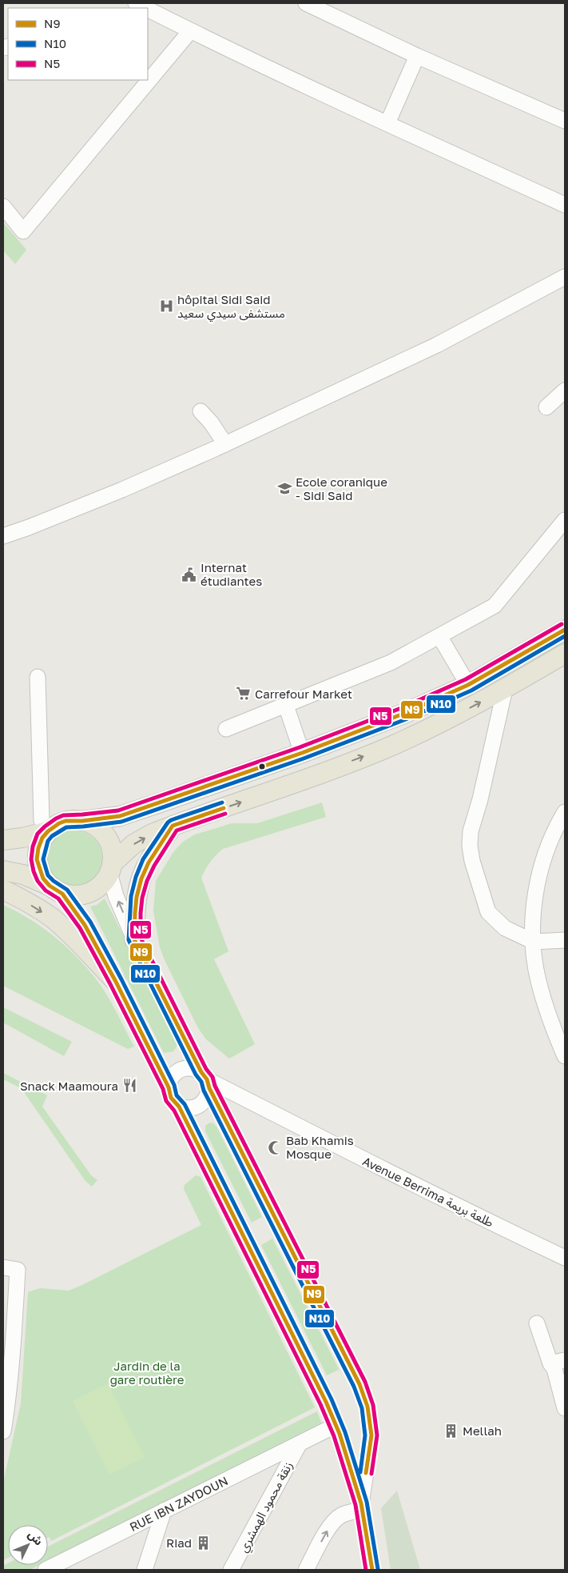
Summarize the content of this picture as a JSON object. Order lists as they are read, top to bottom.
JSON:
{
  "streets": {
    "street": ["Avenue Berrima طلعة بريمة", "RUE IBN ZAYDOUN", "زنقة محمود الهمشري"]
  },
  "crossings": [
    ["RUE IBN ZAYDOUN", "زنقة محمود الهمشري"]
  ],
  "parks": ["Jardin de la gare routière"],
  "places": {
    "hospital": ["hôpital Sidi Said مستشفى سيدي سعيد"],
    "school or university": ["Ecole coranique - Sidi Said"],
    "public building": ["Internat étudiantes"],
    "supermarket": ["Carrefour Market"],
    "restaurant": ["Snack Maamoura"],
    "mosque": ["Bab Khamis Mosque"],
    "building": ["Mellah", "Riad"]
  },
  "lines": ["transit line N5", "transit line N9", "transit line N10"],
  "legend": ["N9", "N10", "N5"],
  "north": "top right"
}
